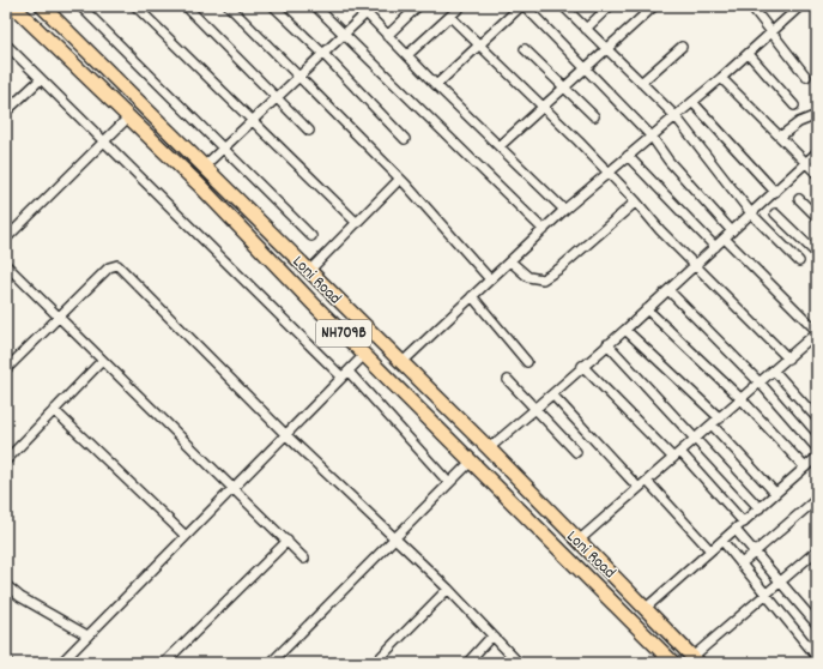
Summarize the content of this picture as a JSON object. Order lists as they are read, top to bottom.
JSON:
{
  "streets": {
    "highway": ["Loni Road", "NH709B"]
  }
}
